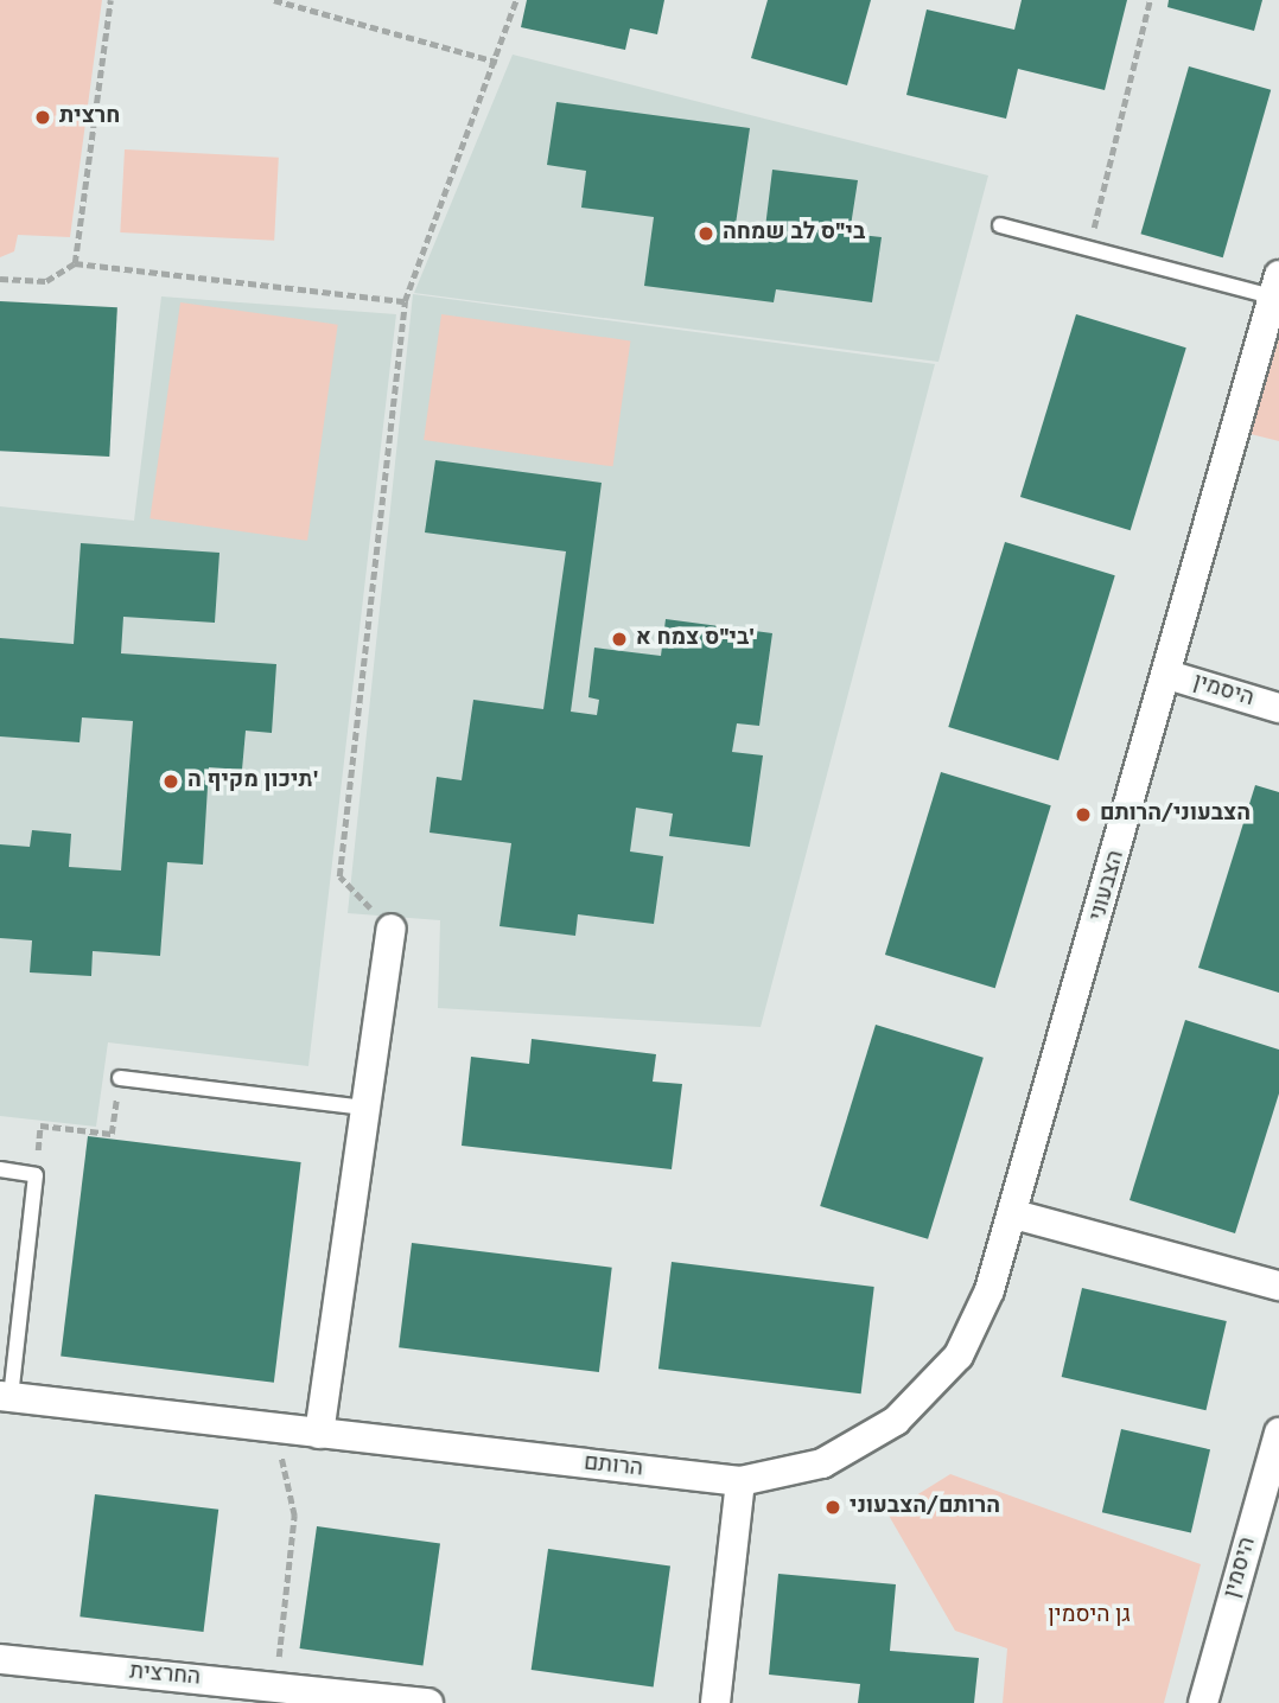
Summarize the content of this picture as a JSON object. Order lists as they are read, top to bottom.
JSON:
{
  "streets": {
    "street": [
      "היסמין",
      "הצבעוני",
      "הרותם",
      "החרצית"
    ]
  },
  "crossings": [
    ["היסמין", "הצבעוני"],
    ["הצבעוני", "הרותם"]
  ],
  "parks": ["גן היסמין"],
  "places": [
    "חרצית",
    "בי\"ס לב שמחה",
    "בי\"ס צמח א'",
    "תיכון מקיף ה'",
    "הצבעוני/הרותם",
    "הרותם/הצבעוני"
  ]
}
